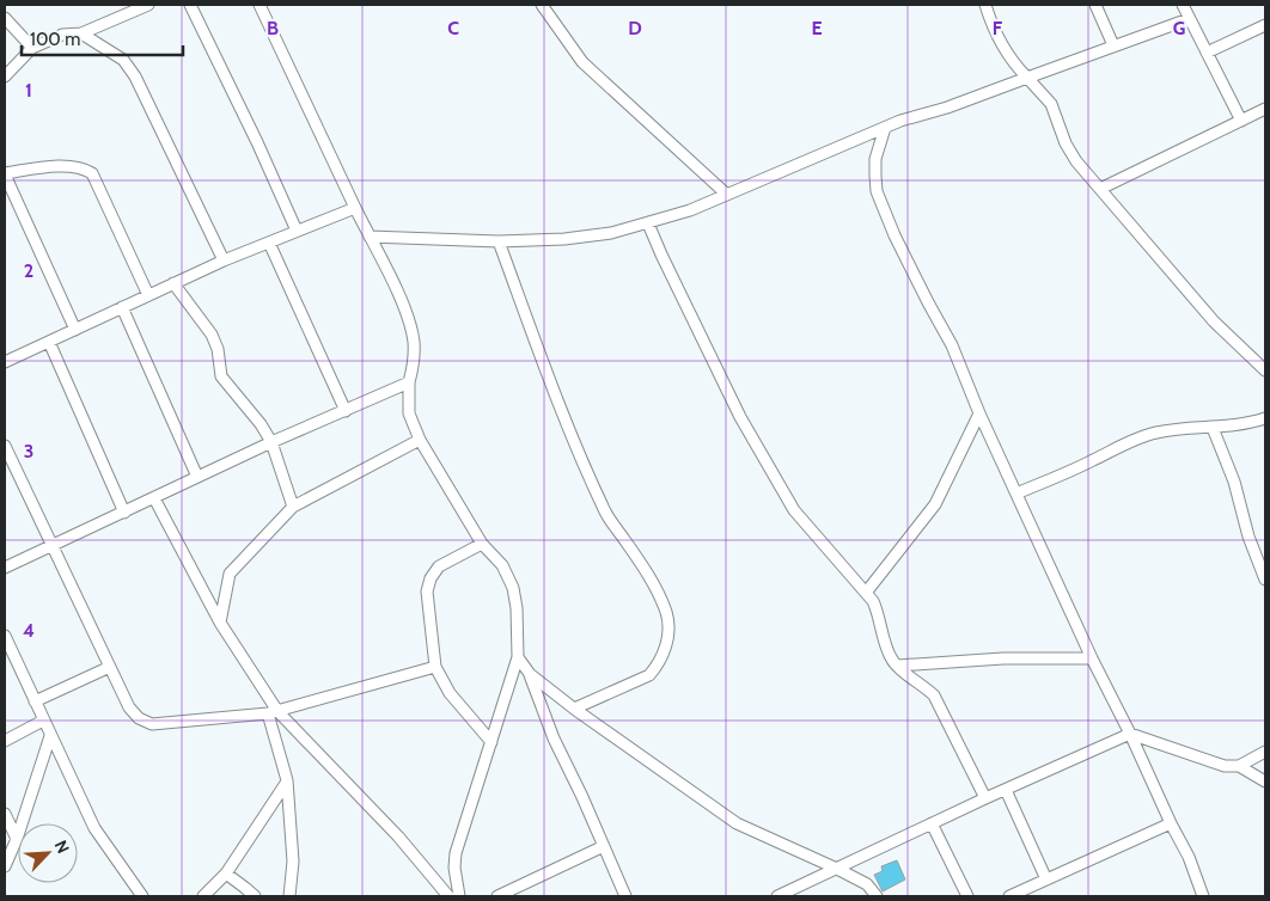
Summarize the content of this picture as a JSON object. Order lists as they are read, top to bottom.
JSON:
{
  "scale_bar": "100 m",
  "north": "top right",
  "grid": {
    "columns": [
      "B",
      "C",
      "D",
      "E",
      "F",
      "G"
    ],
    "rows": [
      "1",
      "2",
      "3",
      "4"
    ]
  }
}
